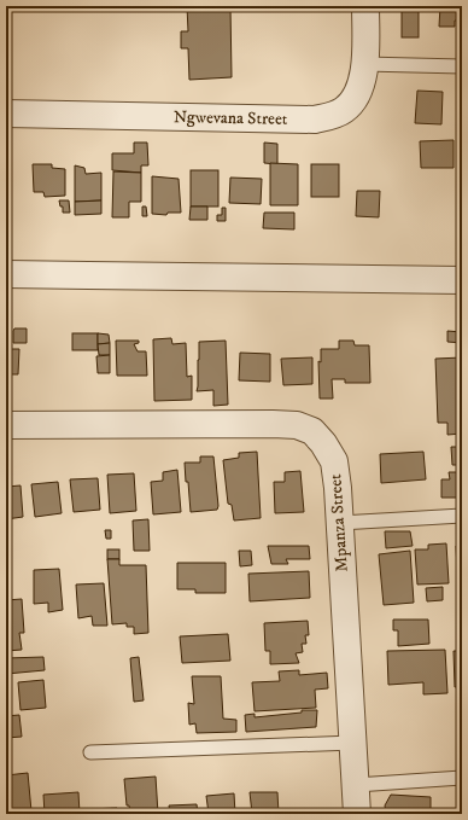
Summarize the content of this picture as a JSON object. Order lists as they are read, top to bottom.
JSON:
{
  "streets": {
    "street": ["Ngwevana Street", "Mpanza Street"]
  }
}
